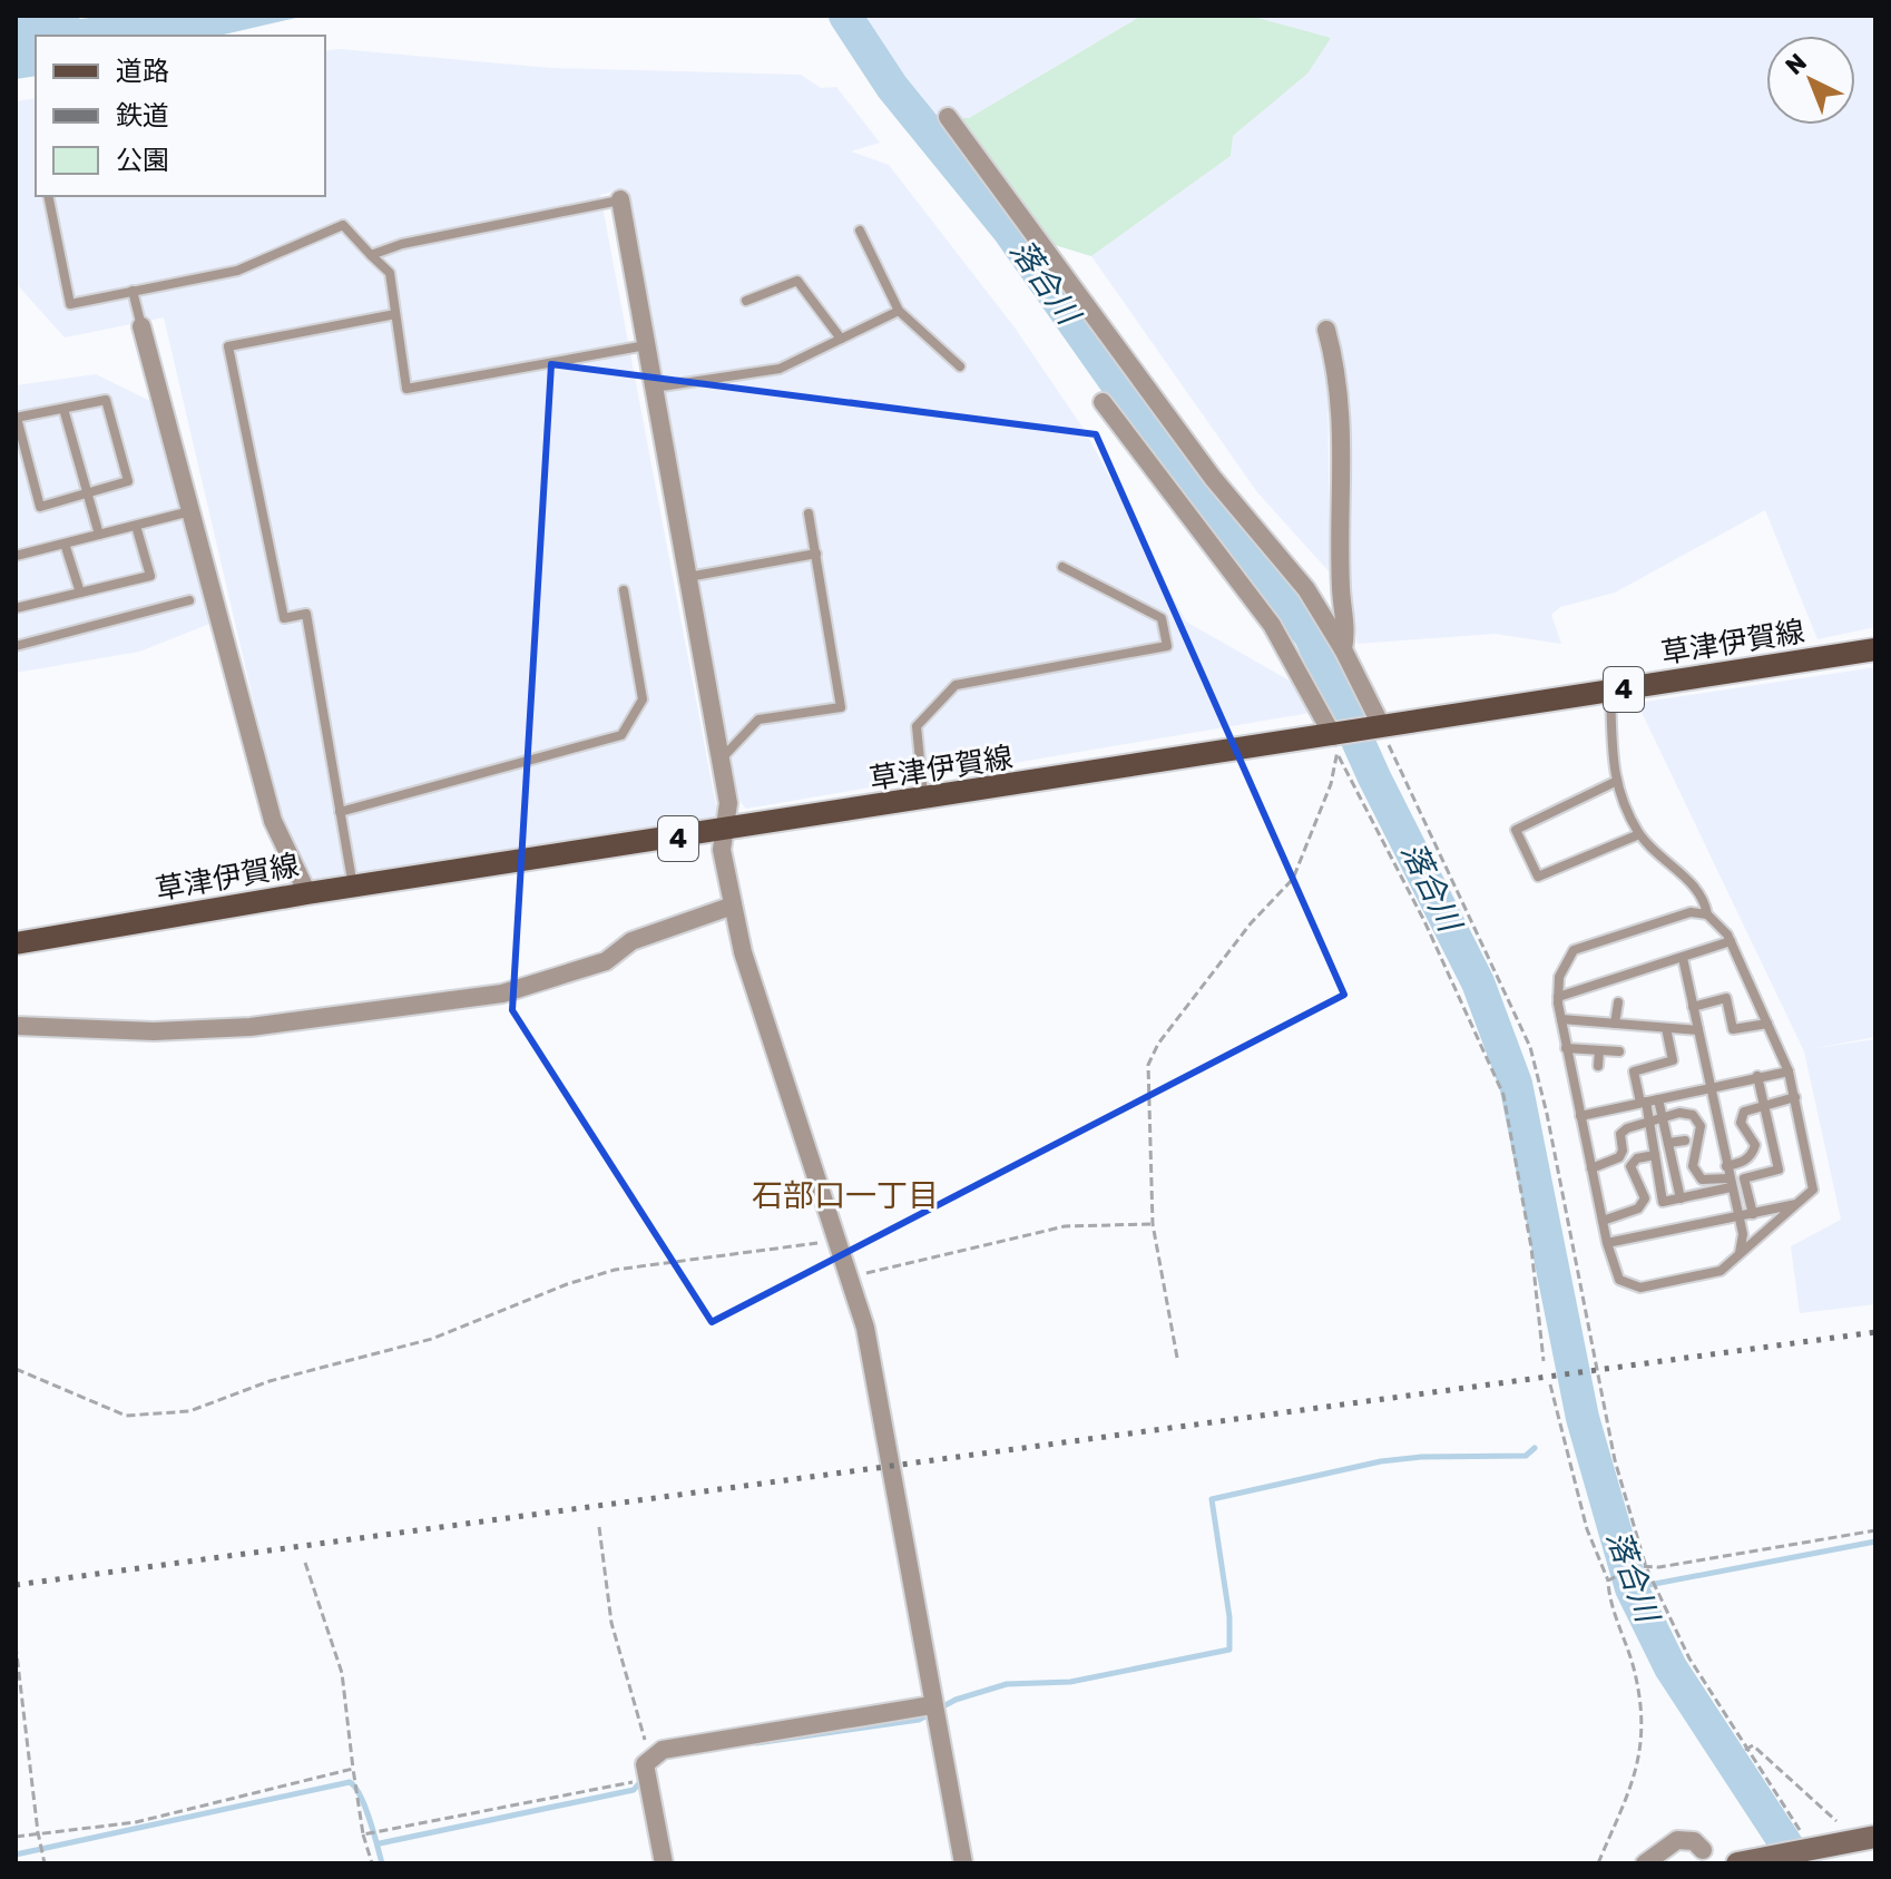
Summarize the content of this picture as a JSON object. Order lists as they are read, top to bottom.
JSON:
{
  "streets": {
    "main road": ["草津伊賀線", "4"]
  },
  "districts": ["石部口一丁目"],
  "water": ["落合川"],
  "legend": ["道路", "鉄道", "公園"],
  "north": "top left"
}
